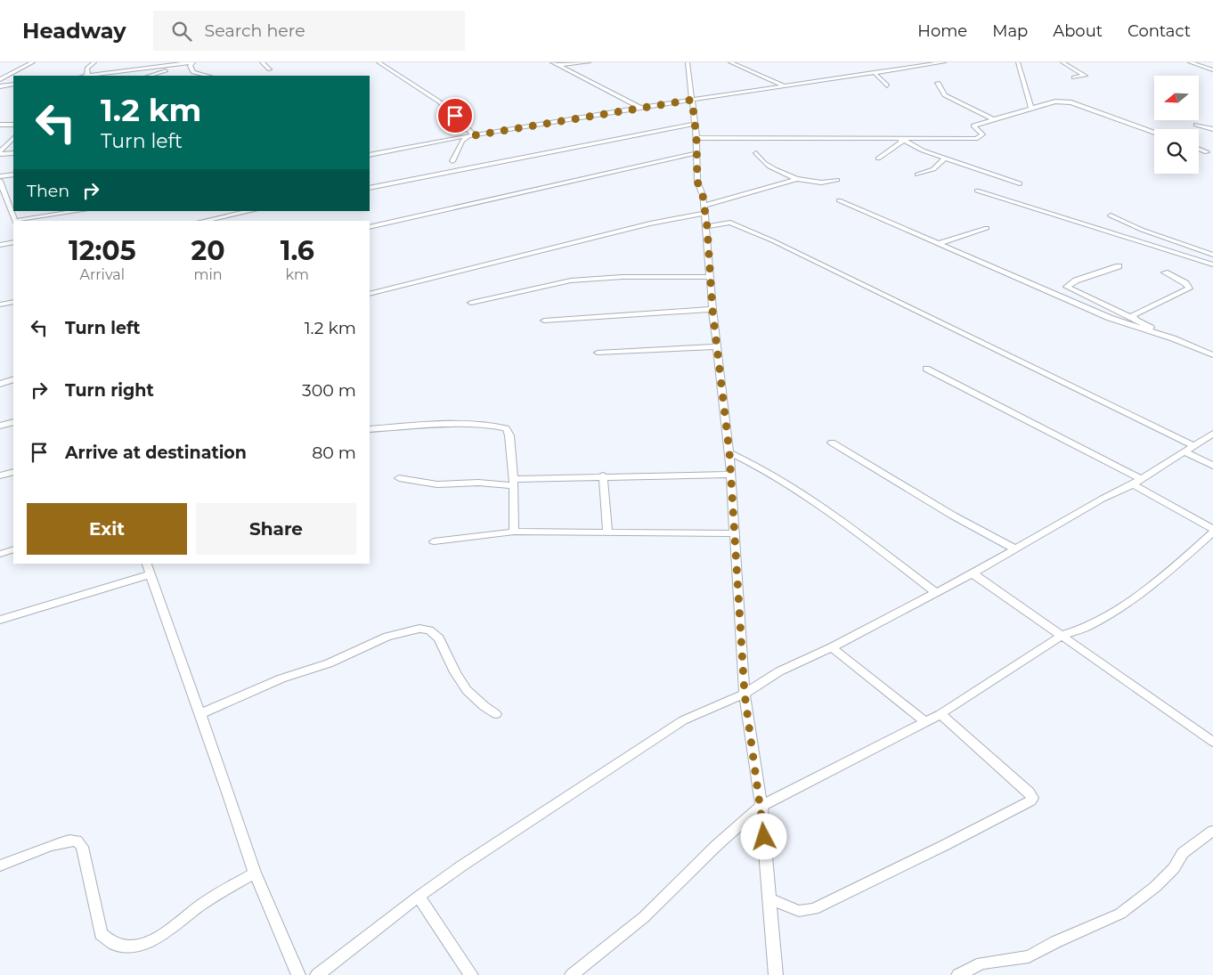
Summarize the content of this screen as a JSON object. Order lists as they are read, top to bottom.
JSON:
{
  "north": "left",
  "page": {
    "header": "Headway",
    "search": "Search here",
    "nav": [
      "Home",
      "Map",
      "About",
      "Contact"
    ],
    "turn": ["1.2 km", "Turn left"],
    "then": "Then",
    "eta": [
      "12:05",
      "Arrival",
      "20",
      "min",
      "1.6",
      "km"
    ],
    "list": [
      {
        "name": "Turn left",
        "value": "1.2 km"
      },
      {
        "name": "Turn right",
        "value": "300 m"
      },
      {
        "name": "Arrive at destination",
        "value": "80 m"
      }
    ],
    "buttons": ["Exit", "Share"]
  }
}
